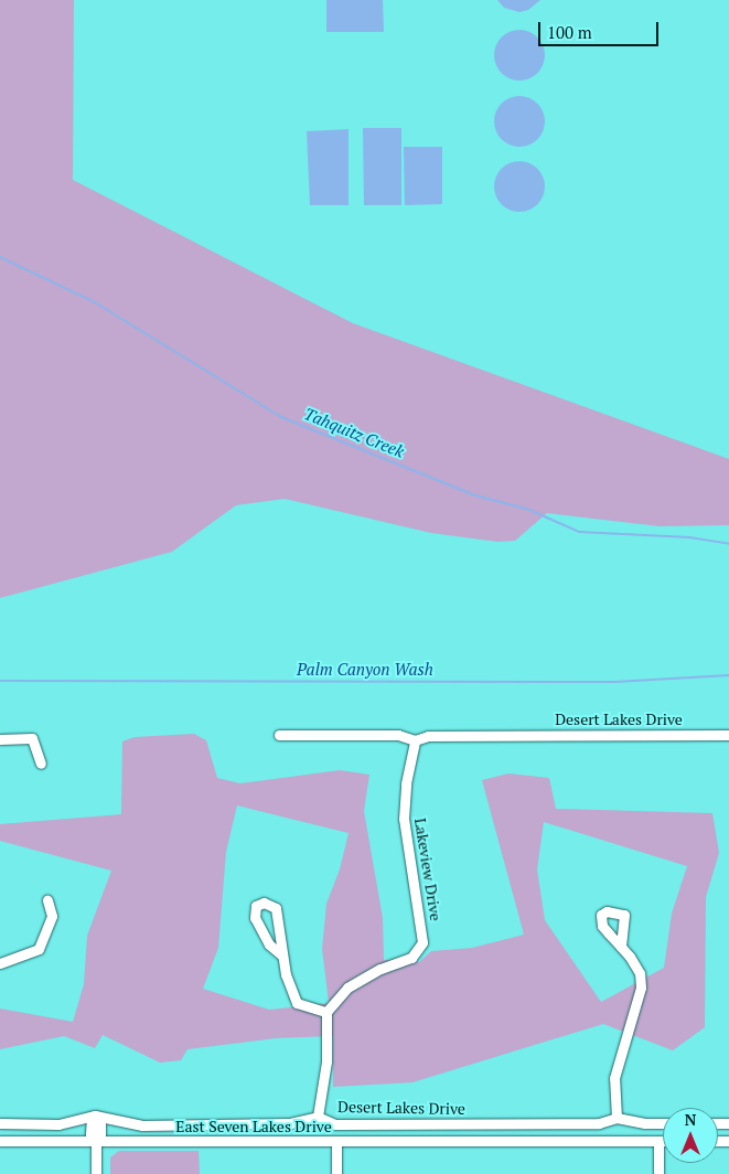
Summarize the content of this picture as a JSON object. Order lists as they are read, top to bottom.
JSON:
{
  "streets": {
    "street": ["Desert Lakes Drive", "Lakeview Drive", "East Seven Lakes Drive"]
  },
  "crossings": [
    ["Desert Lakes Drive", "Lakeview Drive"]
  ],
  "water": ["Tahquitz Creek", "Palm Canyon Wash"],
  "scale_bar": "100 m",
  "north": "top"
}
